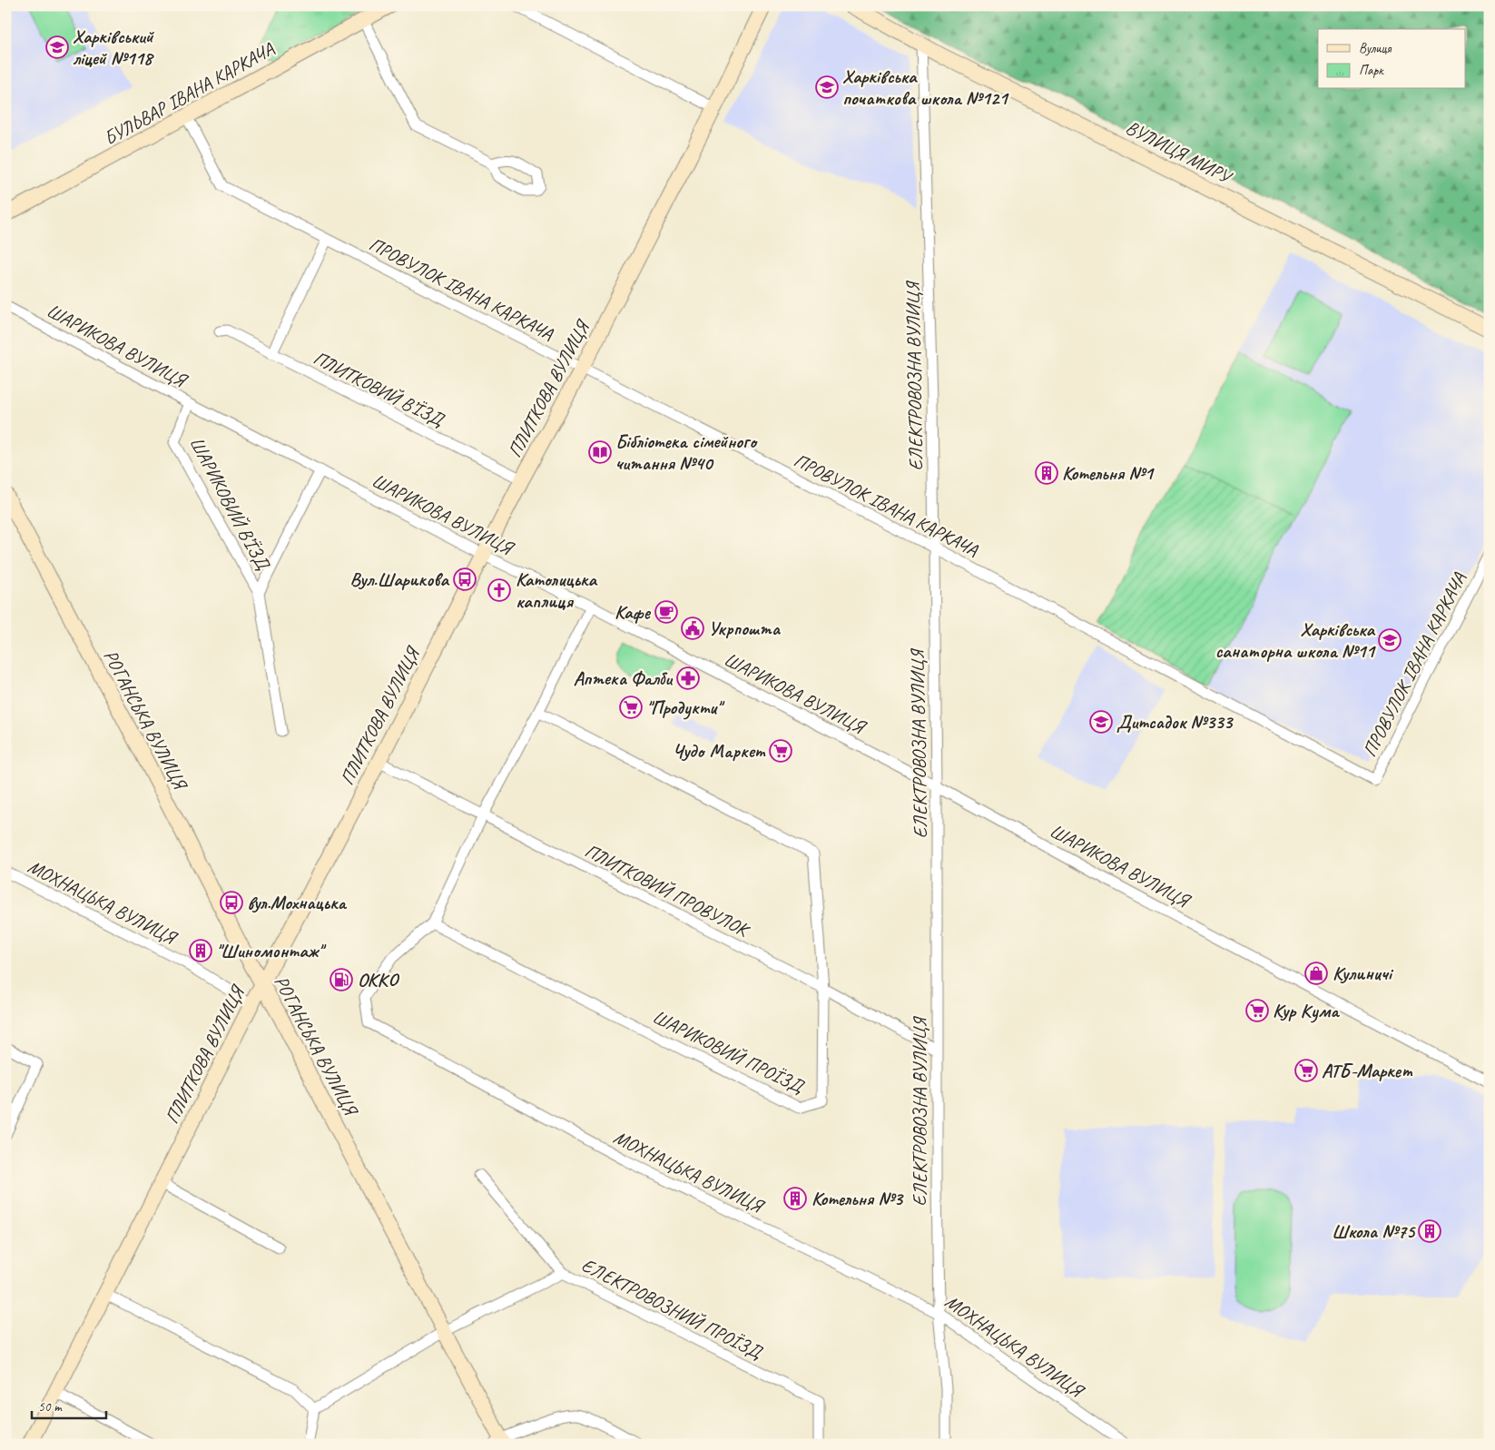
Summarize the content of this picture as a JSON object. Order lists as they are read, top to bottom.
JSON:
{
  "streets": {
    "street": [
      "БУЛЬВАР ІВАНА КАРКАЧА",
      "ВУЛИЦЯ МИРУ",
      "ПРОВУЛОК ІВАНА КАРКАЧА",
      "ШАРИКОВА ВУЛИЦЯ",
      "ЕЛЕКТРОВОЗНА ВУЛИЦЯ",
      "ПЛИТКОВИЙ В’ЇЗД",
      "ПЛИТКОВА ВУЛИЦЯ",
      "ШАРИКОВИЙ В’ЇЗД",
      "РОГАНСЬКА ВУЛИЦЯ",
      "ПЛИТКОВИЙ ПРОВУЛОК",
      "МОХНАЦЬКА ВУЛИЦЯ",
      "ШАРИКОВИЙ ПРОЇЗД",
      "ЕЛЕКТРОВОЗНИЙ ПРОЇЗД"
    ]
  },
  "crossings": [
    ["БУЛЬВАР ІВАНА КАРКАЧА", "ПРОВУЛОК ІВАНА КАРКАЧА"],
    ["ВУЛИЦЯ МИРУ", "ЕЛЕКТРОВОЗНА ВУЛИЦЯ"],
    ["ПРОВУЛОК ІВАНА КАРКАЧА", "ЕЛЕКТРОВОЗНА ВУЛИЦЯ"],
    ["ПРОВУЛОК ІВАНА КАРКАЧА", "ПЛИТКОВА ВУЛИЦЯ"],
    ["ШАРИКОВА ВУЛИЦЯ", "ЕЛЕКТРОВОЗНА ВУЛИЦЯ"],
    ["ШАРИКОВА ВУЛИЦЯ", "ПЛИТКОВА ВУЛИЦЯ"],
    ["ШАРИКОВА ВУЛИЦЯ", "ШАРИКОВИЙ В’ЇЗД"],
    ["ЕЛЕКТРОВОЗНА ВУЛИЦЯ", "ПЛИТКОВИЙ ПРОВУЛОК"],
    ["ЕЛЕКТРОВОЗНА ВУЛИЦЯ", "МОХНАЦЬКА ВУЛИЦЯ"],
    ["ПЛИТКОВИЙ В’ЇЗД", "ПЛИТКОВА ВУЛИЦЯ"],
    ["ПЛИТКОВА ВУЛИЦЯ", "РОГАНСЬКА ВУЛИЦЯ"],
    ["ПЛИТКОВА ВУЛИЦЯ", "ПЛИТКОВИЙ ПРОВУЛОК"],
    ["ПЛИТКОВА ВУЛИЦЯ", "МОХНАЦЬКА ВУЛИЦЯ"],
    ["РОГАНСЬКА ВУЛИЦЯ", "ЕЛЕКТРОВОЗНИЙ ПРОЇЗД"],
    ["ПЛИТКОВИЙ ПРОВУЛОК", "ШАРИКОВИЙ ПРОЇЗД"],
    ["МОХНАЦЬКА ВУЛИЦЯ", "ШАРИКОВИЙ ПРОЇЗД"]
  ],
  "places": {
    "school or university": [
      "Харківський ліцей №118",
      "Харківська початкова школа №121",
      "Харківська санаторна школа №11",
      "Дитсадок №333"
    ],
    "library": ["Бібліотека сімейного читання №40"],
    "building": [
      "Котельня №1",
      "\"Шиномонтаж\"",
      "Котельня №3",
      "Школа №75"
    ],
    "bus stop": ["Вул.Шарикова", "вул.Мохнацька"],
    "church": ["Католицька каплиця"],
    "cafe": ["Кафе"],
    "public building": ["Укрпошта"],
    "pharmacy": ["Аптека Фалби"],
    "supermarket": [
      "\"Продукти\"",
      "Чудо Маркет",
      "Кур Кума",
      "АТБ-Маркет"
    ],
    "shop": ["Кулиничі"],
    "fuel station": ["ОККО"]
  },
  "legend": ["Вулиця", "Парк"],
  "scale_bar": "50 m"
}
